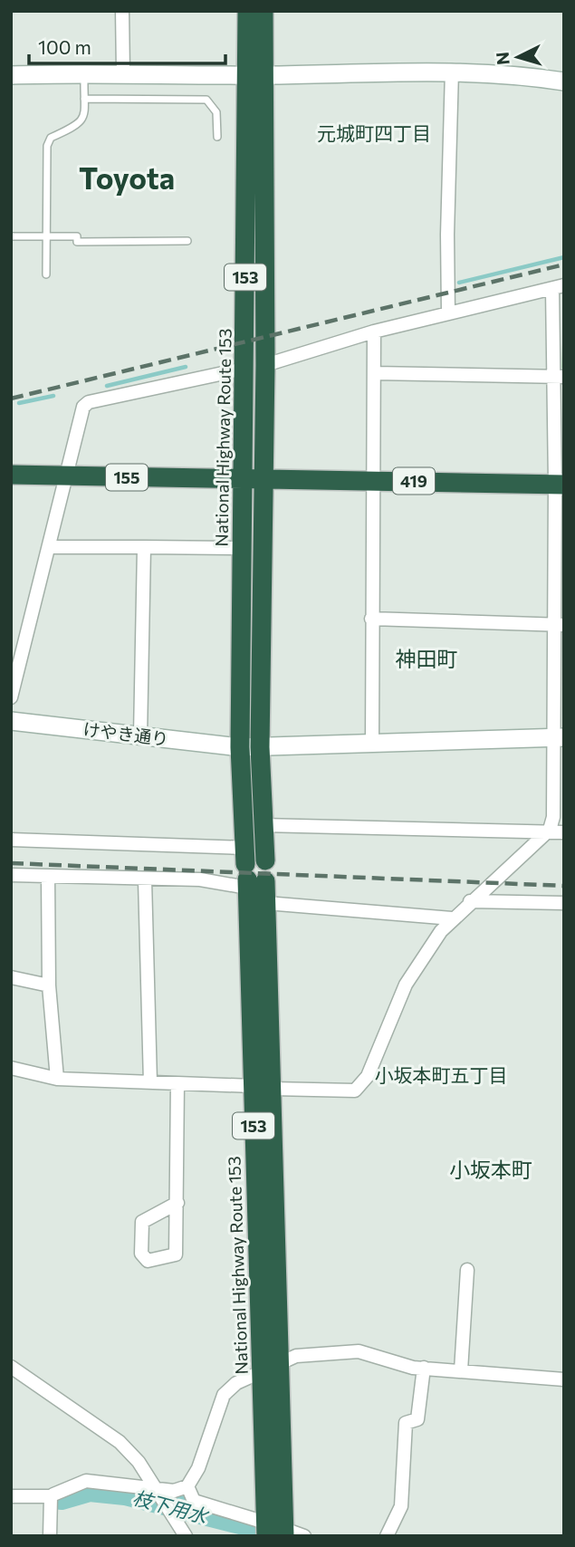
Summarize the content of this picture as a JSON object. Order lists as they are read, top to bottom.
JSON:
{
  "streets": {
    "highway": [
      "153",
      "National Highway Route 153",
      "155",
      "419"
    ],
    "street": ["けやき通り"]
  },
  "crossings": [
    ["National Highway Route 153", "155"],
    ["National Highway Route 153", "419"],
    ["National Highway Route 153", "けやき通り"],
    ["155", "419"]
  ],
  "districts": [
    "元城町四丁目",
    "Toyota",
    "神田町",
    "小坂本町五丁目",
    "小坂本町"
  ],
  "water": ["枝下用水"],
  "scale_bar": "100 m",
  "north": "left"
}
